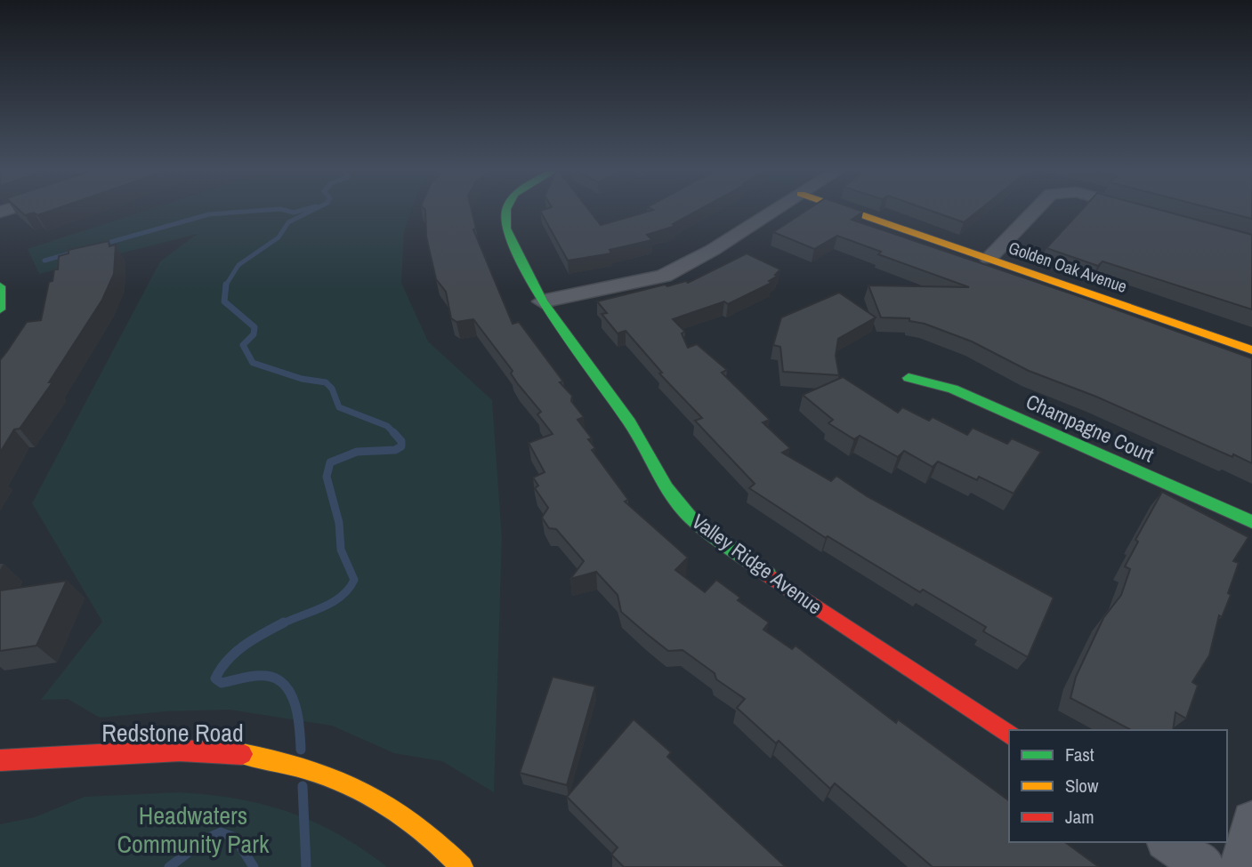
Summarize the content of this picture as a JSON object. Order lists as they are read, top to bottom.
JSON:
{
  "streets": {
    "street": [
      "Golden Oak Avenue",
      "Champagne Court",
      "Valley Ridge Avenue",
      "Redstone Road"
    ]
  },
  "parks": ["Headwaters Community Park"],
  "legend": ["Fast", "Slow", "Jam"]
}
